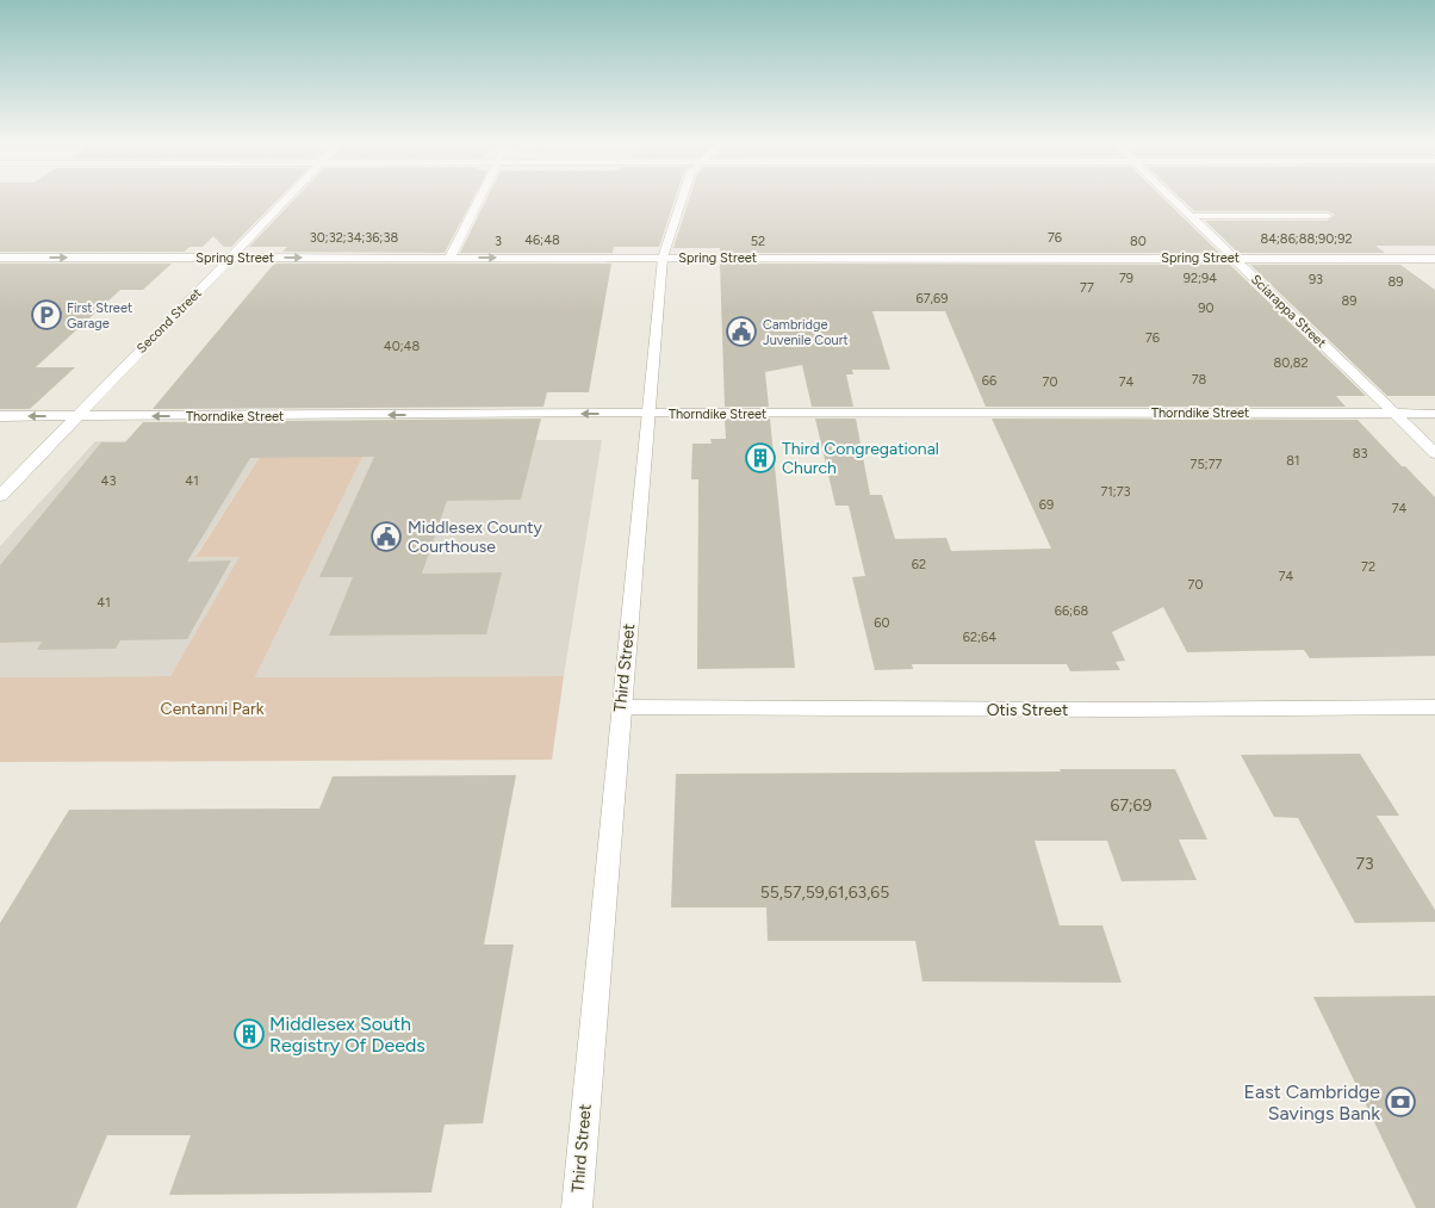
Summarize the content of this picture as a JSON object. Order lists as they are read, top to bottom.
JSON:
{
  "streets": {
    "street": [
      "Spring Street",
      "Sciarappa Street",
      "Second Street",
      "Thorndike Street",
      "Third Street",
      "Otis Street"
    ]
  },
  "crossings": [
    ["Spring Street", "Sciarappa Street"],
    ["Spring Street", "Second Street"],
    ["Spring Street", "Third Street"],
    ["Sciarappa Street", "Thorndike Street"],
    ["Second Street", "Thorndike Street"],
    ["Thorndike Street", "Third Street"],
    ["Third Street", "Otis Street"]
  ],
  "one_way": ["Spring Street", "Thorndike Street"],
  "parks": ["Centanni Park"],
  "places": {
    "parking": ["First Street Garage"],
    "public building": ["Cambridge Juvenile Court", "Middlesex County Courthouse"],
    "building": ["Third Congregational Church", "Middlesex South Registry Of Deeds"],
    "bank": ["East Cambridge Savings Bank"]
  },
  "house_numbers": [
    "30;32;34;36;38",
    "76",
    "84;86;88;90;92",
    "46;48",
    "3",
    "52",
    "80",
    "79",
    "92;94",
    "93",
    "89",
    "77",
    "67,69",
    "89",
    "90",
    "76",
    "40;48",
    "80,82",
    "78",
    "66",
    "70",
    "74",
    "83",
    "81",
    "75;77",
    "43",
    "41",
    "71;73",
    "69",
    "74",
    "62",
    "72",
    "74",
    "70",
    "41",
    "66;68",
    "60",
    "62;64",
    "67;69",
    "73",
    "55,57,59,61,63,65"
  ]
}
